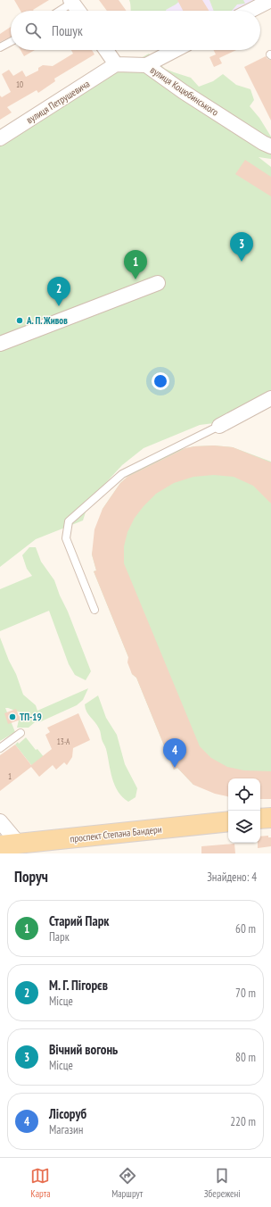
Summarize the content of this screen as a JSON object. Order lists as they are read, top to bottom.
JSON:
{
  "streets": {
    "main road": ["проспект Степана Бандери"],
    "street": ["вулиця Коцюбинського", "вулиця Петрушевича"]
  },
  "crossings": [
    ["вулиця Коцюбинського", "вулиця Петрушевича"]
  ],
  "places": ["А. П. Живов", "ТП-19"],
  "house_numbers": ["10", "13-А", "1"],
  "page": {
    "search": "Пошук",
    "pins": [
      "3",
      "1",
      "2",
      "4"
    ],
    "heading": ["Поруч", "Знайдено: 4"],
    "list": [
      {
        "mark": "1",
        "name": "Старий Парк",
        "note": "Парк",
        "value": "60 m"
      },
      {
        "mark": "2",
        "name": "М. Г. Пігорєв",
        "note": "Місце",
        "value": "70 m"
      },
      {
        "mark": "3",
        "name": "Вічний вогонь",
        "note": "Місце",
        "value": "80 m"
      },
      {
        "mark": "4",
        "name": "Лісоруб",
        "note": "Магазин",
        "value": "220 m"
      }
    ],
    "nav": ["Карта", "Маршрут", "Збережені"]
  }
}
